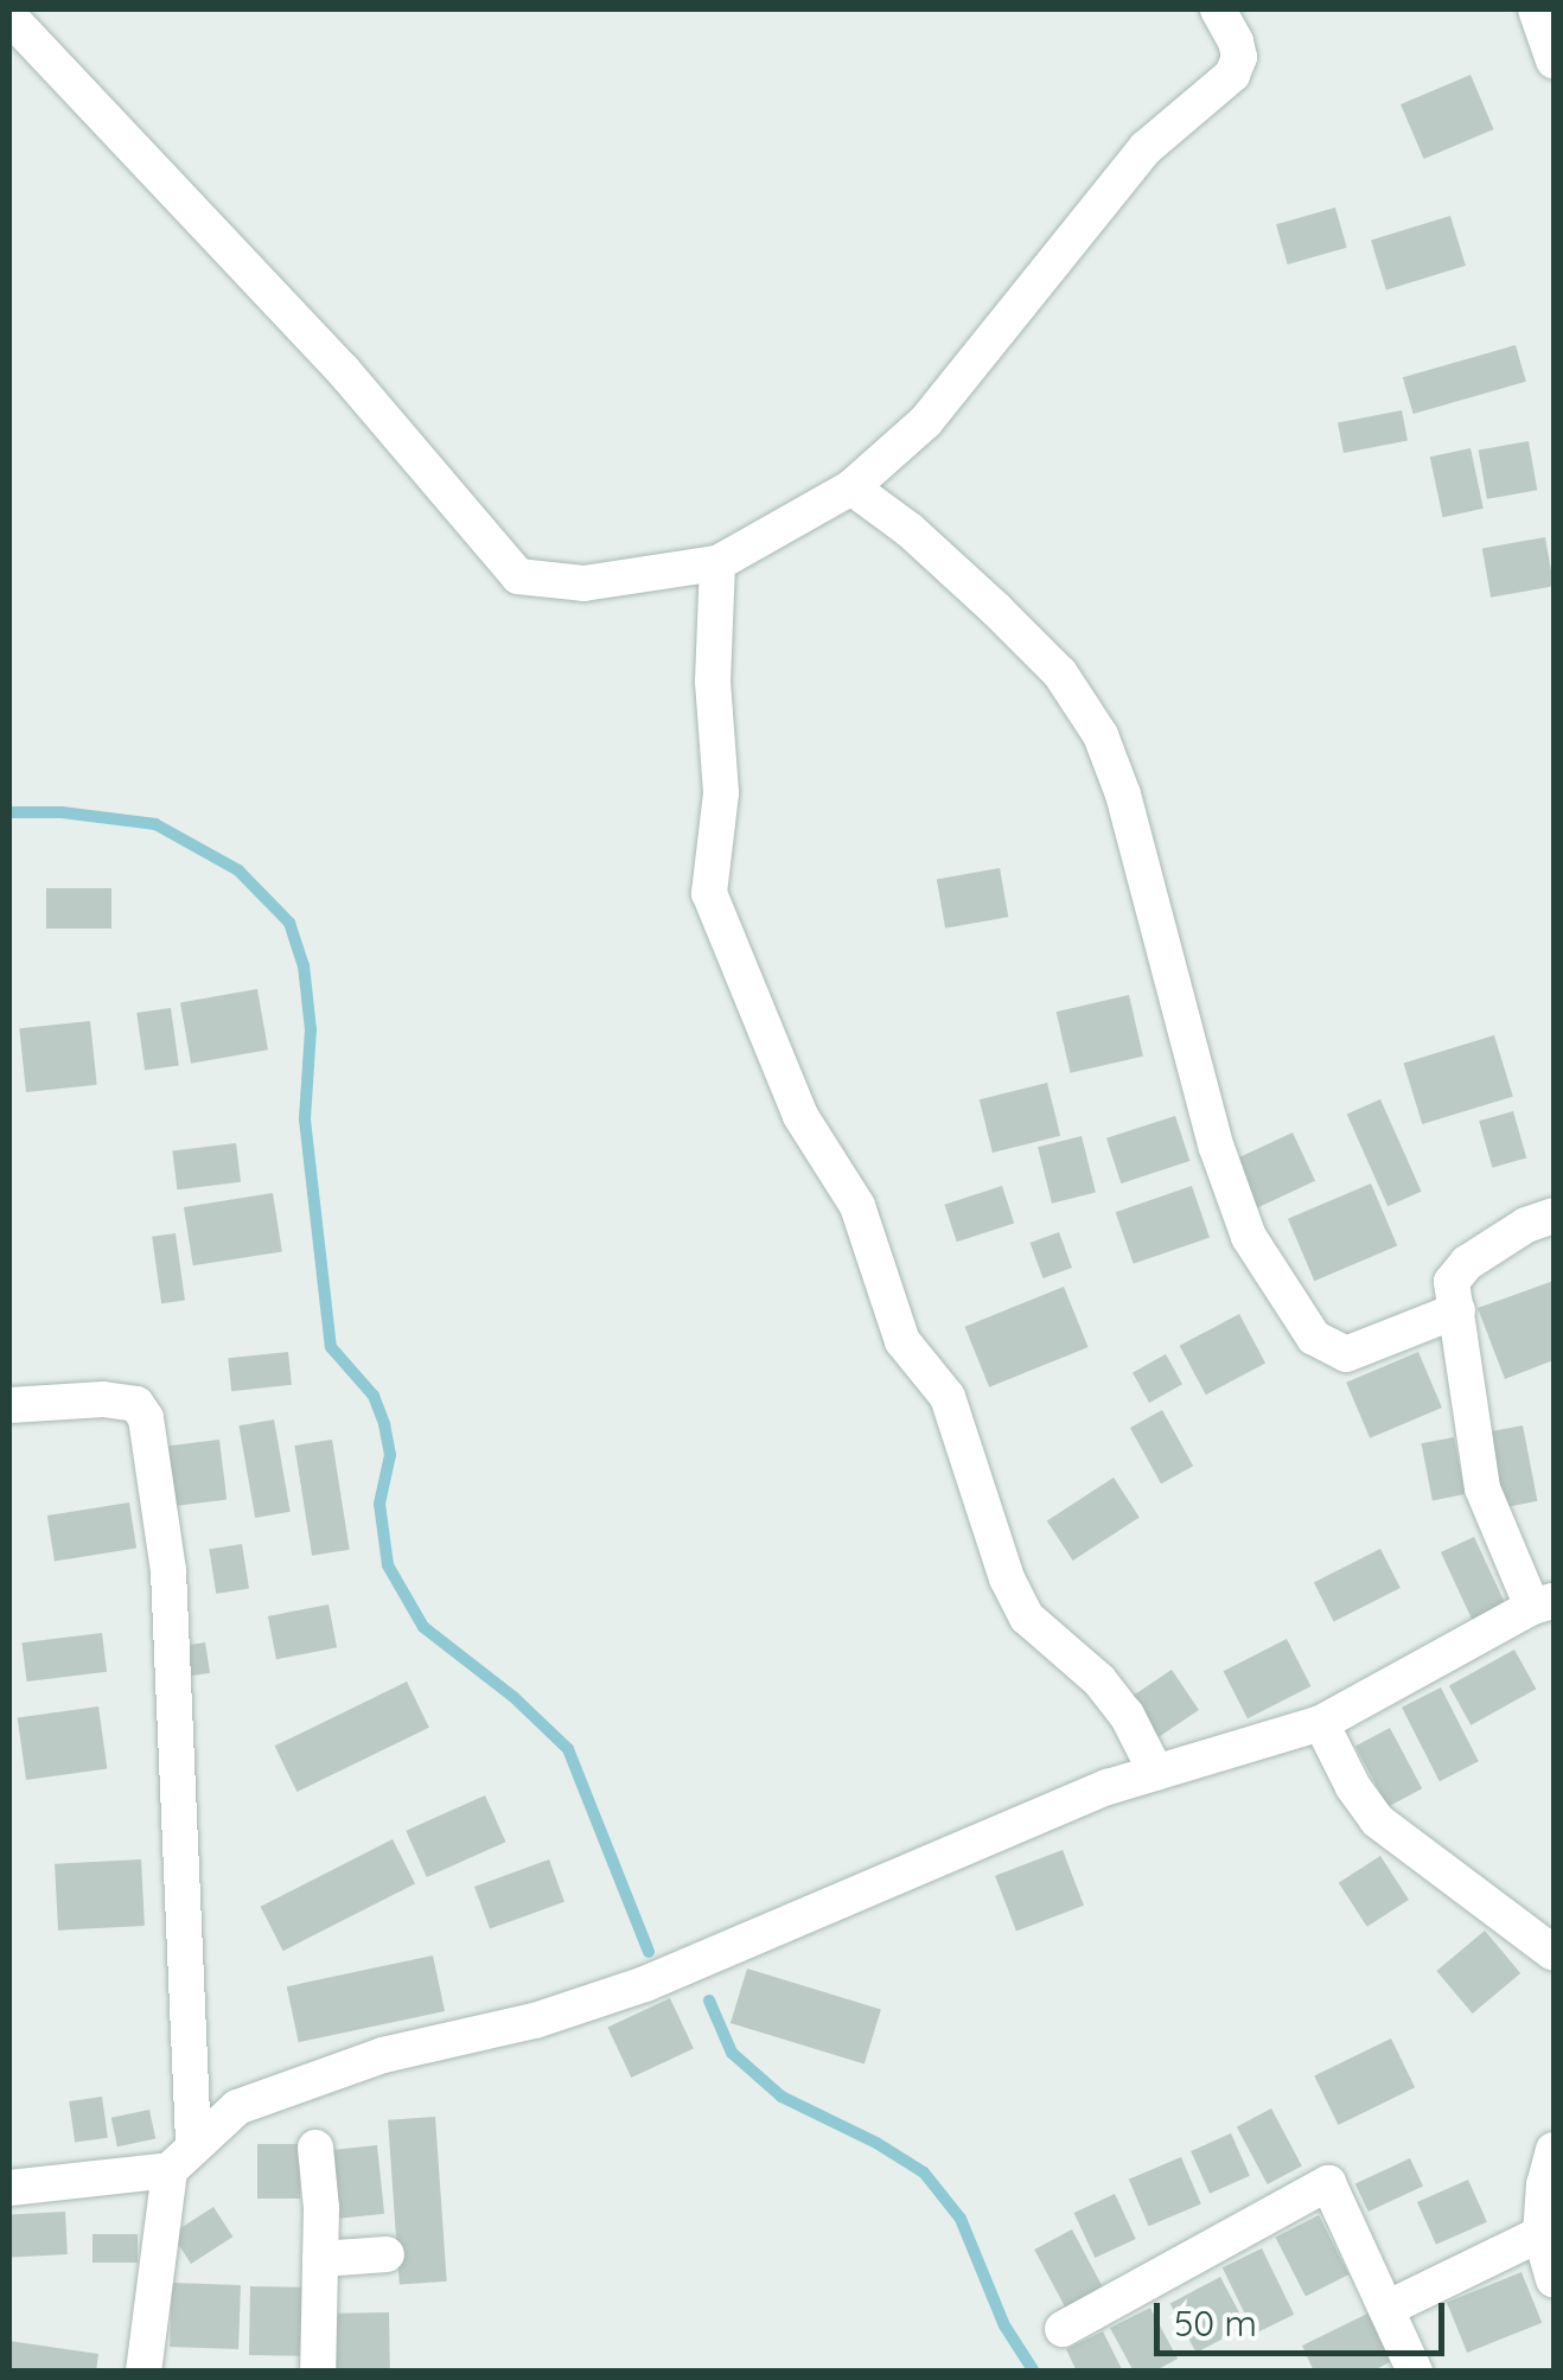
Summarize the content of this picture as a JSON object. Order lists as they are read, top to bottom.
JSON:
{
  "scale_bar": "50 m"
}
